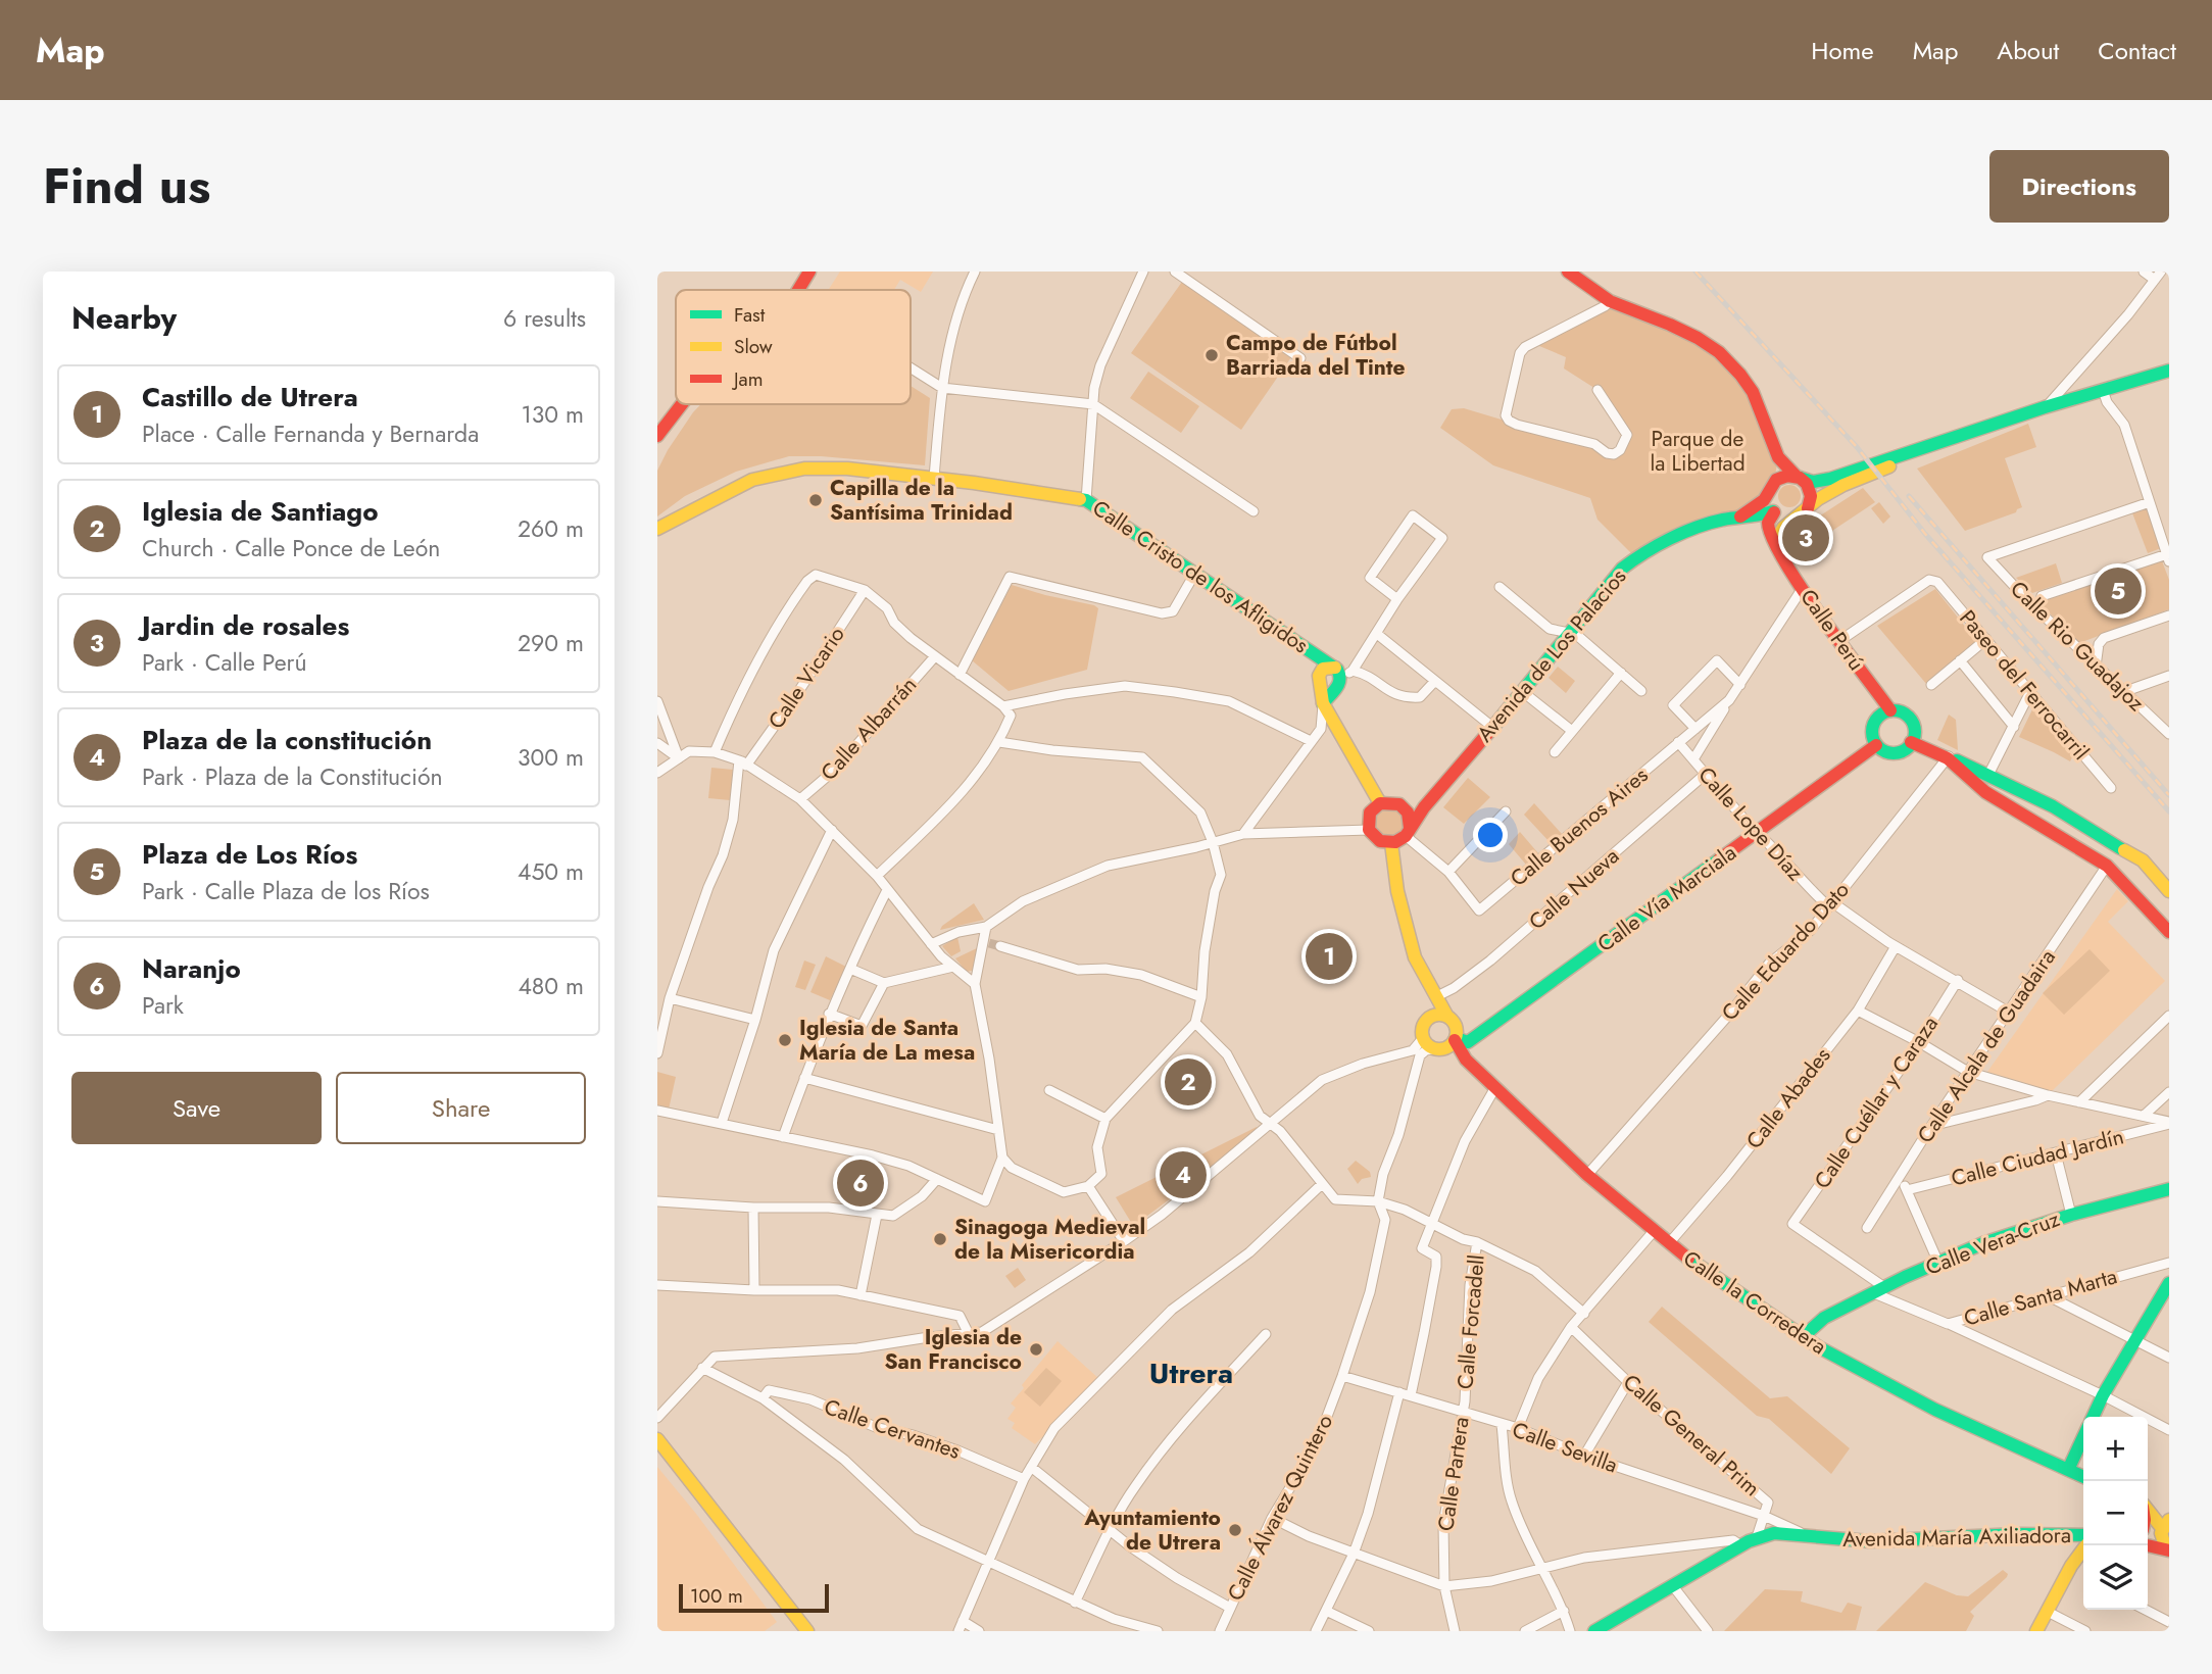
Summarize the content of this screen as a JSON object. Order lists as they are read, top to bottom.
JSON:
{
  "streets": {
    "street": [
      "Calle Cristo de los Afligidos",
      "Calle Perú",
      "Calle Rio Guadajoz",
      "Avenida de Los Palacios",
      "Calle Vicario",
      "Paseo del Ferrocarril",
      "Calle Albarrán",
      "Calle Lope Díaz",
      "Calle Buenos Aires",
      "Calle Nueva",
      "Calle Vía Marciala",
      "Calle Eduardo Dato",
      "Calle Alcala de Guadaira",
      "Calle Abades",
      "Calle Cuéllar y Caraza",
      "Calle Ciudad Jardín",
      "Calle Vera-Cruz",
      "Calle Santa Marta",
      "Calle la Corredera",
      "Calle Forcadell",
      "Calle Cervantes",
      "Calle General Prim",
      "Calle Sevilla",
      "Calle Partera",
      "Calle Álvarez Quintero",
      "Avenida María Axiliadora"
    ]
  },
  "crossings": [
    ["Calle Perú", "Avenida de Los Palacios"],
    ["Calle Perú", "Paseo del Ferrocarril"],
    ["Calle Perú", "Calle Vía Marciala"],
    ["Calle Lope Díaz", "Calle Buenos Aires"],
    ["Calle Lope Díaz", "Calle Nueva"],
    ["Calle Lope Díaz", "Calle Vía Marciala"],
    ["Calle Lope Díaz", "Calle Eduardo Dato"],
    ["Calle Lope Díaz", "Calle Alcala de Guadaira"],
    ["Calle Lope Díaz", "Calle Abades"],
    ["Calle Lope Díaz", "Calle Cuéllar y Caraza"],
    ["Calle Vía Marciala", "Calle la Corredera"],
    ["Calle Eduardo Dato", "Calle la Corredera"],
    ["Calle Abades", "Calle la Corredera"],
    ["Calle Cuéllar y Caraza", "Calle Santa Marta"],
    ["Calle Vera-Cruz", "Calle Santa Marta"],
    ["Calle Vera-Cruz", "Calle la Corredera"],
    ["Calle Forcadell", "Calle Sevilla"],
    ["Calle Forcadell", "Calle Partera"],
    ["Calle General Prim", "Calle Sevilla"],
    ["Calle General Prim", "Avenida María Axiliadora"],
    ["Calle Sevilla", "Calle Partera"],
    ["Calle Sevilla", "Calle Álvarez Quintero"]
  ],
  "districts": ["Utrera"],
  "parks": ["Parque de la Libertad"],
  "places": [
    "Campo de Fútbol Barriada del Tinte",
    "Capilla de la Santísima Trinidad",
    "Iglesia de Santa María de La mesa",
    "Sinagoga Medieval de la Misericordia",
    "Iglesia de San Francisco",
    "Ayuntamiento de Utrera"
  ],
  "legend": ["Fast", "Slow", "Jam"],
  "scale_bar": "100 m",
  "page": {
    "header": "Map",
    "nav": [
      "Home",
      "Map",
      "About",
      "Contact"
    ],
    "title": "Find us",
    "buttons": [
      "Directions",
      ["Save", "Share"]
    ],
    "heading": ["Nearby", "6 results"],
    "list": [
      {
        "mark": "1",
        "name": "Castillo de Utrera",
        "note": "Place · Calle Fernanda y Bernarda",
        "value": "130 m"
      },
      {
        "mark": "2",
        "name": "Iglesia de Santiago",
        "note": "Church · Calle Ponce de León",
        "value": "260 m"
      },
      {
        "mark": "3",
        "name": "Jardin de rosales",
        "note": "Park · Calle Perú",
        "value": "290 m"
      },
      {
        "mark": "4",
        "name": "Plaza de la constitución",
        "note": "Park · Plaza de la Constitución",
        "value": "300 m"
      },
      {
        "mark": "5",
        "name": "Plaza de Los Ríos",
        "note": "Park · Calle Plaza de los Ríos",
        "value": "450 m"
      },
      {
        "mark": "6",
        "name": "Naranjo",
        "note": "Park",
        "value": "480 m"
      }
    ],
    "pins": [
      "3",
      "5",
      "1",
      "2",
      "4",
      "6"
    ],
    "map_buttons": ["+", "−"],
    "scale": "100 m"
  }
}
